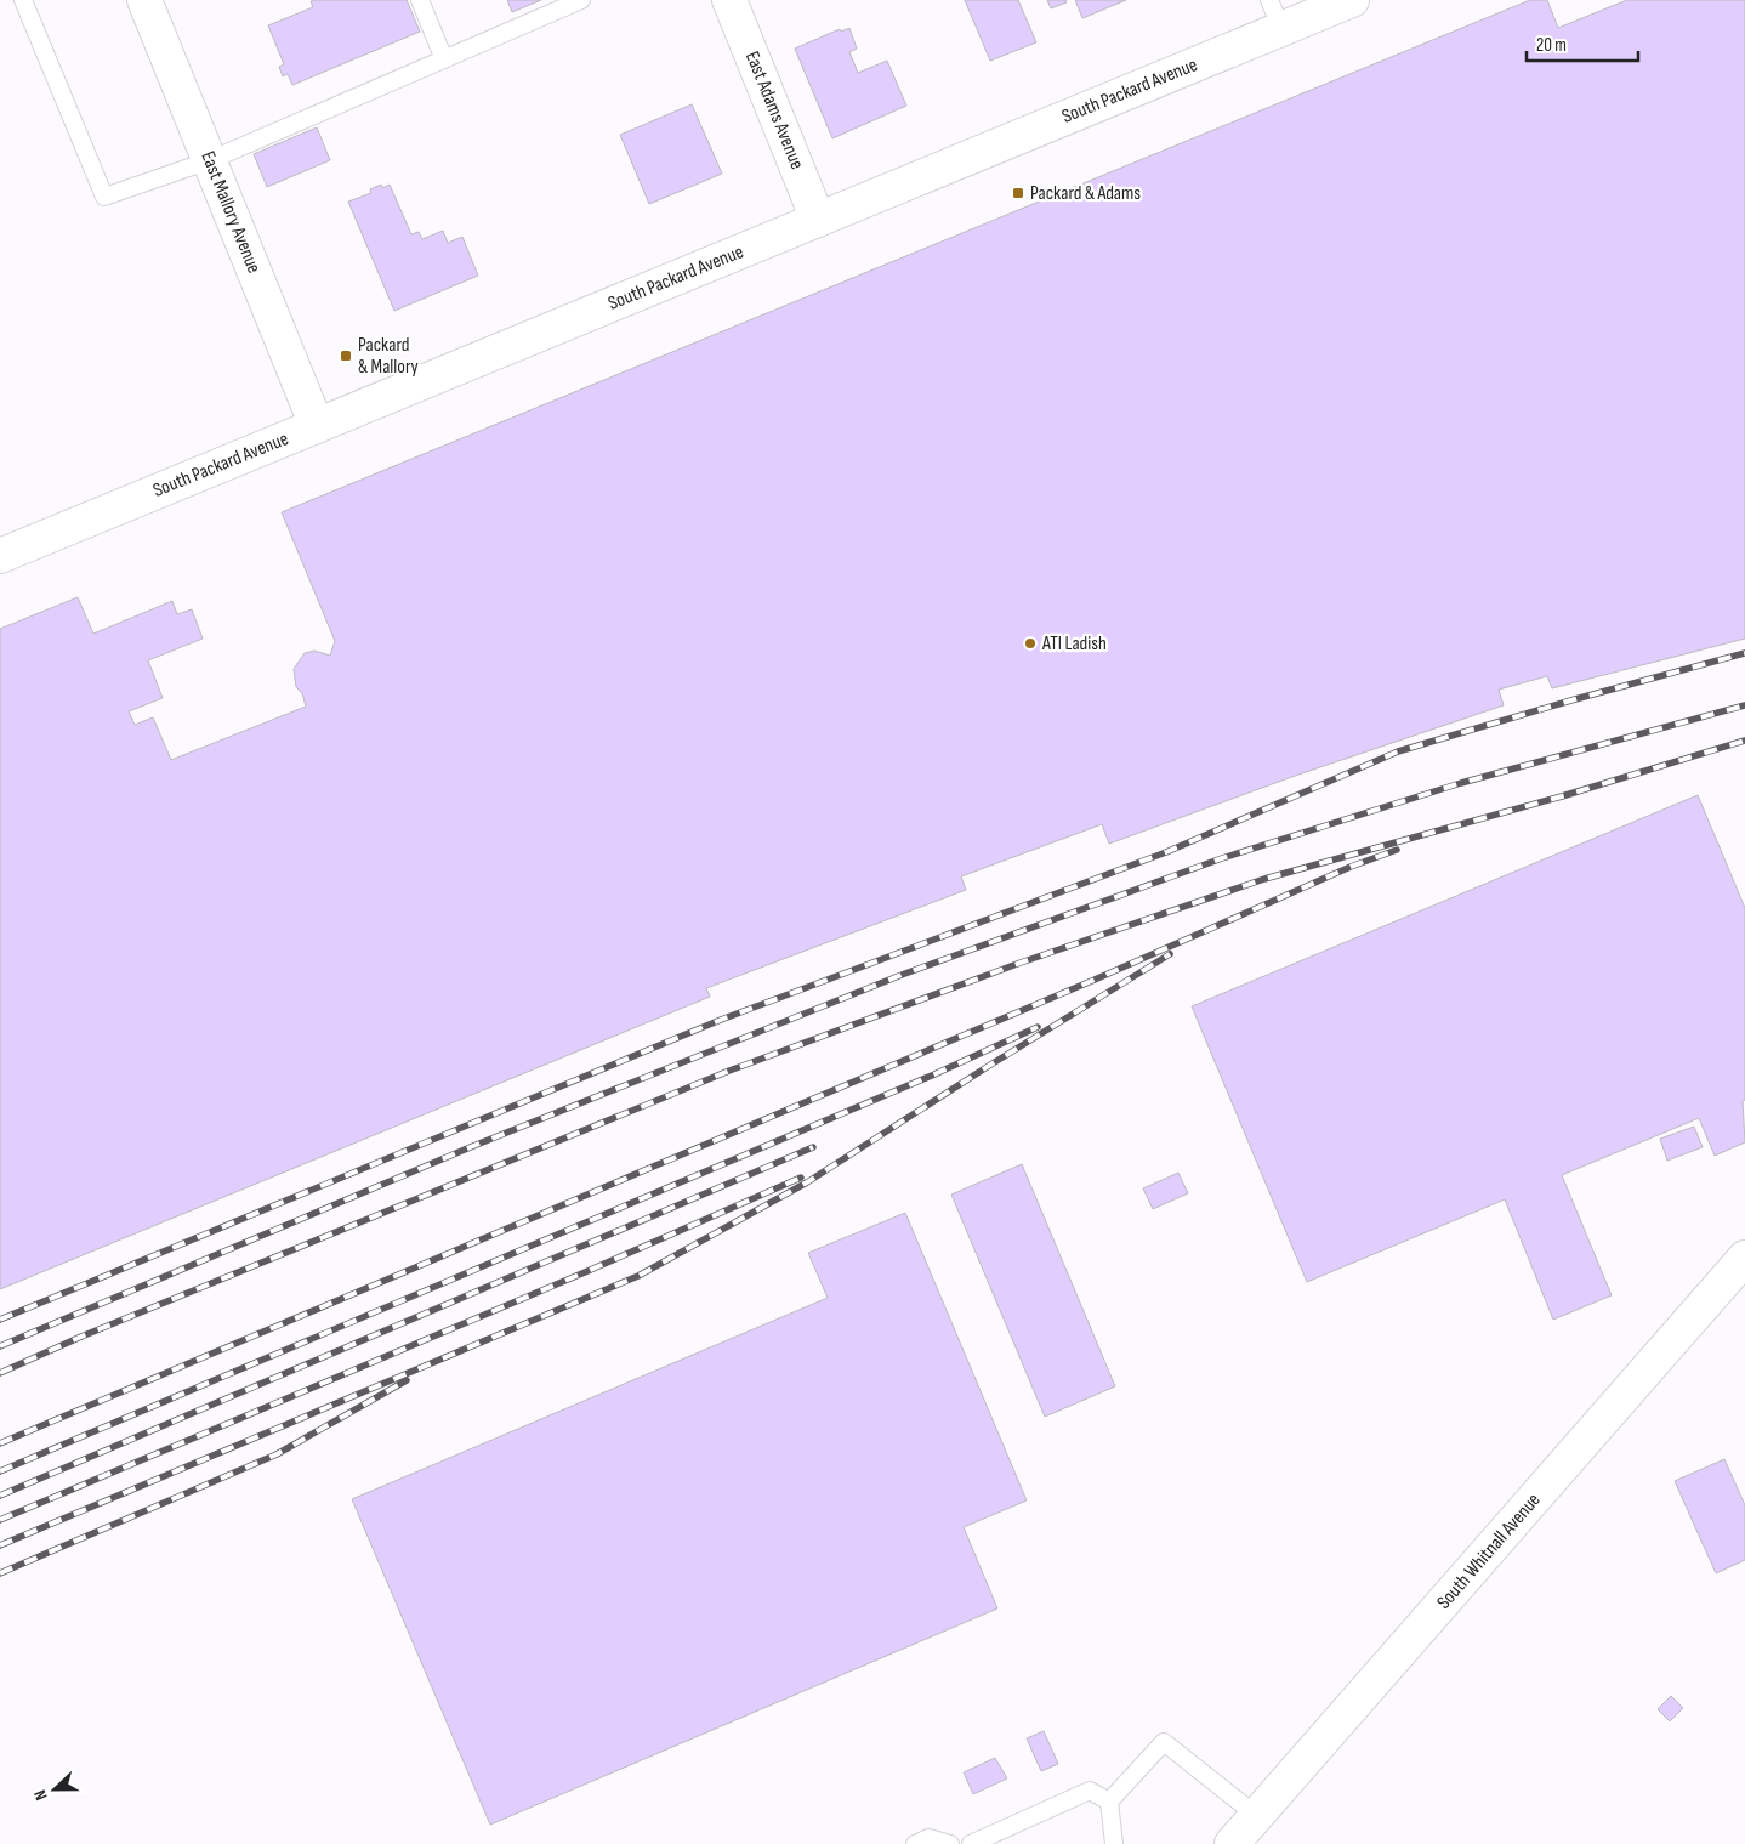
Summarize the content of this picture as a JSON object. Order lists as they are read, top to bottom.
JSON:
{
  "streets": {
    "street": [
      "South Packard Avenue",
      "East Adams Avenue",
      "East Mallory Avenue",
      "South Whitnall Avenue"
    ]
  },
  "crossings": [
    ["South Packard Avenue", "East Adams Avenue"],
    ["South Packard Avenue", "East Mallory Avenue"]
  ],
  "places": {
    "transit": ["Packard & Adams", "Packard & Mallory"],
    "other": ["ATI Ladish"]
  },
  "scale_bar": "20 m",
  "north": "left"
}
